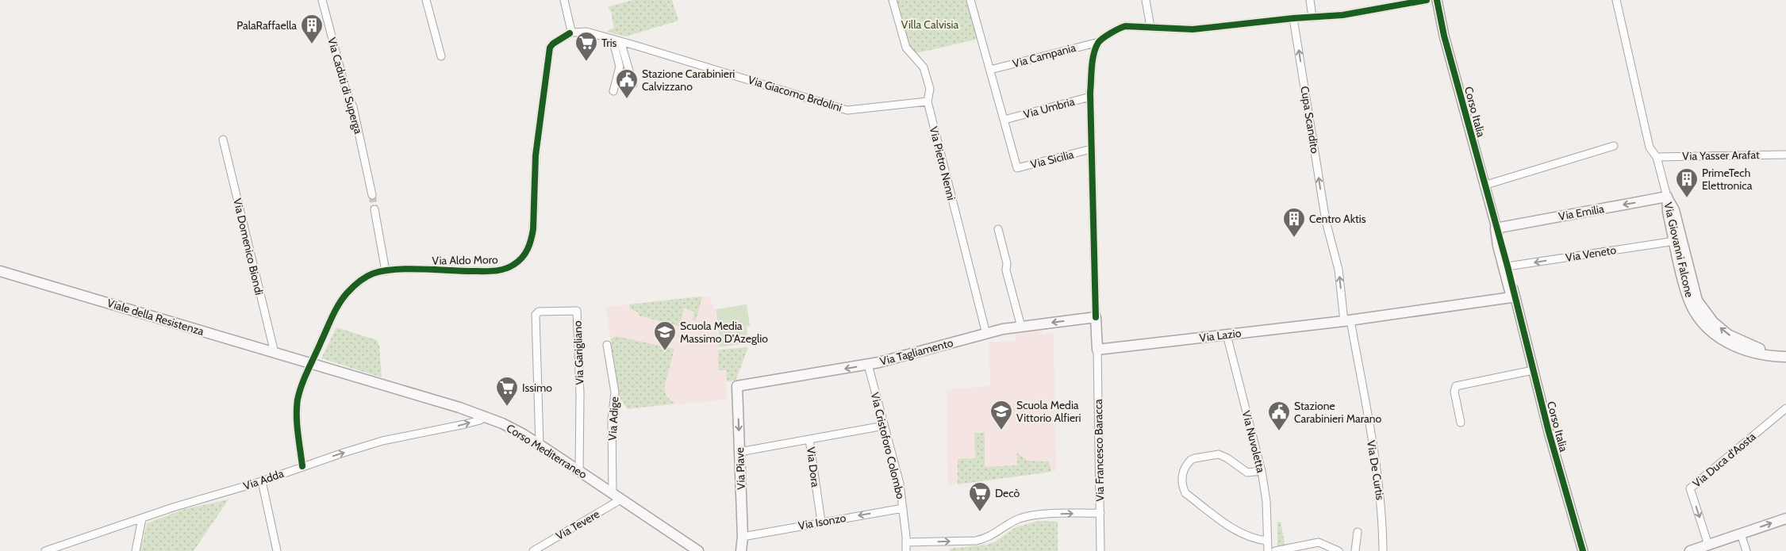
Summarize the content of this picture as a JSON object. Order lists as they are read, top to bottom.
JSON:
{
  "streets": {
    "main road": [
      "Corso Italia",
      "Via Emilia",
      "Via Giovanni Falcone",
      "Viale della Resistenza",
      "Via Lazio",
      "Via Tagliamento",
      "Corso Mediterraneo",
      "Via Piave"
    ],
    "street": [
      "Via Campania",
      "Via Caduti di Superga",
      "Via Giacomo Brdolini",
      "Via Umbria",
      "Cupa Scandito",
      "Via Yasser Arafat",
      "Via Sicilia",
      "Via Pietro Nenni",
      "Via Domenico Biondi",
      "Via Veneto",
      "Via Aldo Moro",
      "Via Garigliano",
      "Via Adige",
      "Via Nuvoletta",
      "Via Cristoforo Colombo",
      "Via Francesco Baracca",
      "Via Duca d'Aosta",
      "Via Dora",
      "Via De Curtis",
      "Via Adda",
      "Via Isonzo",
      "Via Tevere"
    ]
  },
  "crossings": [
    ["Via Giacomo Brdolini", "Via Pietro Nenni"],
    ["Via Giacomo Brdolini", "Via Aldo Moro"],
    ["Via Umbria", "Via Sicilia"],
    ["Corso Italia", "Via Emilia"],
    ["Corso Italia", "Via Veneto"],
    ["Corso Italia", "Via Lazio"],
    ["Cupa Scandito", "Via Lazio"],
    ["Cupa Scandito", "Via De Curtis"],
    ["Via Pietro Nenni", "Via Tagliamento"],
    ["Via Emilia", "Via Giovanni Falcone"],
    ["Via Domenico Biondi", "Viale della Resistenza"],
    ["Via Giovanni Falcone", "Via Veneto"],
    ["Via Aldo Moro", "Viale della Resistenza"],
    ["Via Aldo Moro", "Corso Mediterraneo"],
    ["Via Aldo Moro", "Via Adda"],
    ["Viale della Resistenza", "Corso Mediterraneo"],
    ["Via Lazio", "Via Nuvoletta"],
    ["Via Lazio", "Via Francesco Baracca"],
    ["Via Lazio", "Via De Curtis"],
    ["Via Tagliamento", "Via Cristoforo Colombo"],
    ["Via Tagliamento", "Via Piave"],
    ["Via Garigliano", "Corso Mediterraneo"],
    ["Via Adige", "Corso Mediterraneo"],
    ["Via Cristoforo Colombo", "Via Dora"],
    ["Via Cristoforo Colombo", "Via Isonzo"],
    ["Corso Mediterraneo", "Via Adda"],
    ["Corso Mediterraneo", "Via Tevere"],
    ["Via Dora", "Via Isonzo"],
    ["Via Piave", "Via Isonzo"]
  ],
  "one_way": [
    "Cupa Scandito",
    "Via Emilia",
    "Via Giovanni Falcone",
    "Via Veneto",
    "Via Tagliamento",
    "Via Duca d'Aosta",
    "Via Piave",
    "Via Adda",
    "Via Isonzo"
  ],
  "parks": ["Villa Calvisia"],
  "places": {
    "building": ["PalaRaffaella", "PrimeTech Elettronica", "Centro Aktis"],
    "supermarket": ["Tris", "Issimo", "Decò"],
    "public building": ["Stazione Carabinieri Calvizzano", "Stazione Carabinieri Marano"],
    "school or university": ["Scuola Media Massimo D'Azeglio", "Scuola Media Vittorio Alfieri"]
  }
}
